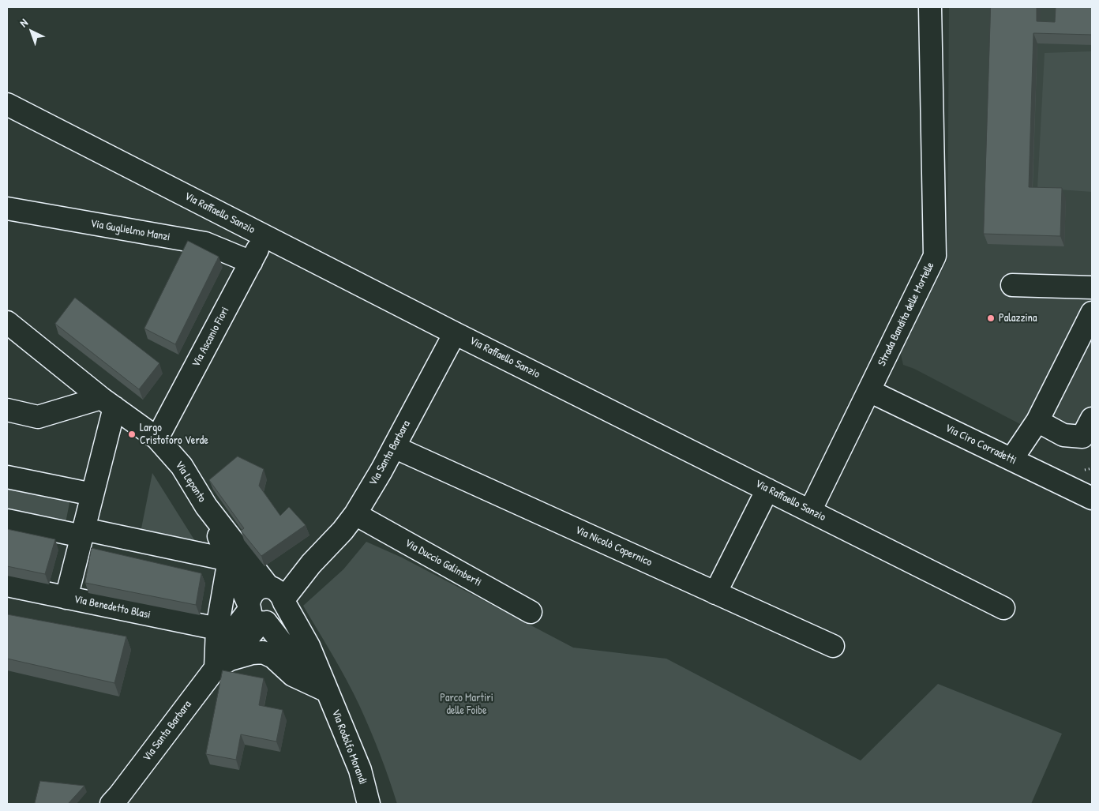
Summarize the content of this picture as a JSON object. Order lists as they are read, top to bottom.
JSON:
{
  "streets": {
    "street": [
      "Via Raffaello Sanzio",
      "Via Guglielmo Manzi",
      "Strada Bandita delle Mortelle",
      "Via Ascanio Fiori",
      "Via Ciro Corradetti",
      "Via Santa Barbara",
      "Via Lepanto",
      "Via Nicolò Copernico",
      "Via Duccio Galimberti",
      "Via Benedetto Blasi",
      "Via Rodolfo Morandi"
    ]
  },
  "crossings": [
    ["Via Raffaello Sanzio", "Strada Bandita delle Mortelle"],
    ["Via Raffaello Sanzio", "Via Ascanio Fiori"],
    ["Via Raffaello Sanzio", "Via Santa Barbara"],
    ["Via Guglielmo Manzi", "Via Ascanio Fiori"],
    ["Strada Bandita delle Mortelle", "Via Ciro Corradetti"],
    ["Via Ascanio Fiori", "Via Lepanto"],
    ["Via Santa Barbara", "Via Nicolò Copernico"],
    ["Via Santa Barbara", "Via Duccio Galimberti"],
    ["Via Santa Barbara", "Via Rodolfo Morandi"],
    ["Via Lepanto", "Via Rodolfo Morandi"]
  ],
  "parks": ["Parco Martiri delle Foibe"],
  "places": ["Palazzina", "Largo Cristoforo Verde"],
  "north": "top left"
}
